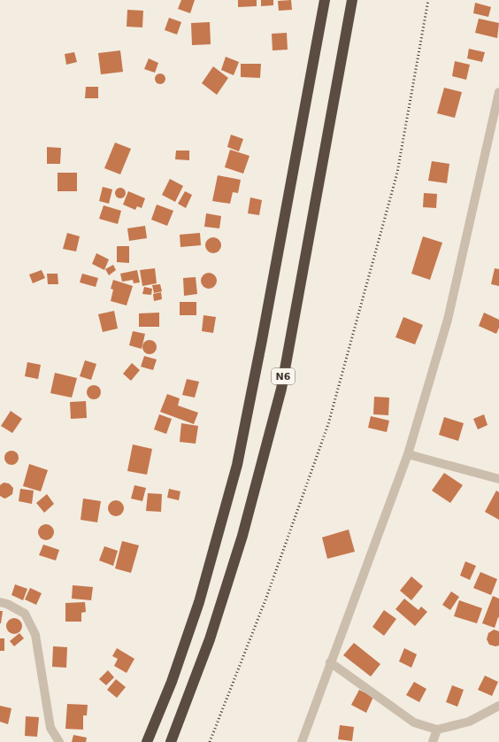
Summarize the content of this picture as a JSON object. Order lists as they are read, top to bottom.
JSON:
{
  "streets": {
    "highway": ["N6"]
  }
}
